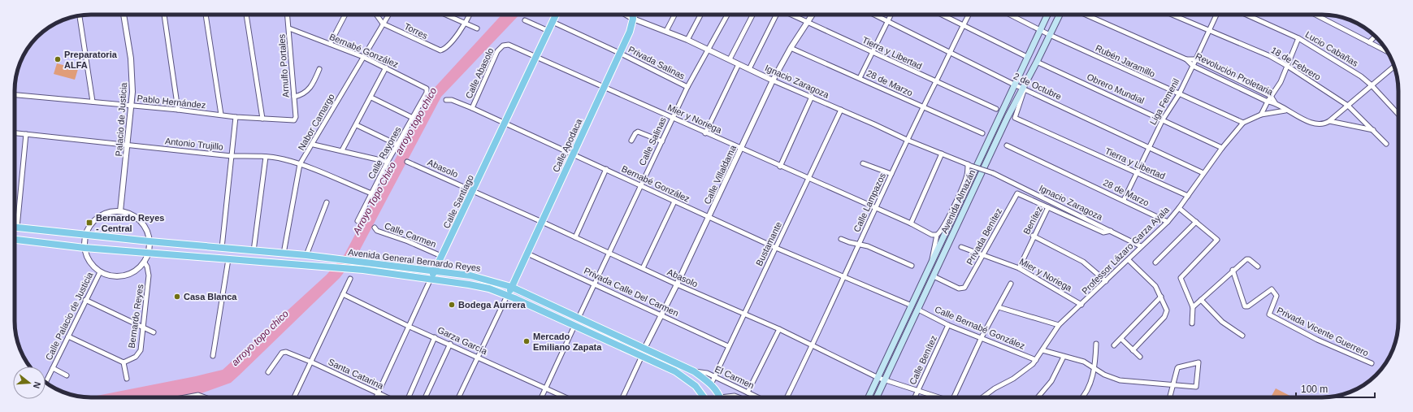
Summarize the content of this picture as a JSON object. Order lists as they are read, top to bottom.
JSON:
{
  "streets": {
    "main road": [
      "Calle Apodaca",
      "Calle Santiago",
      "Avenida Almazán",
      "Avenida General Bernardo Reyes"
    ],
    "street": [
      "Torres",
      "Lucio Cabañas",
      "Bernabé González",
      "Tierra y Libertad",
      "Rubén Jaramillo",
      "Privada Salinas",
      "18 de Febrero",
      "Arnulfo Portales",
      "Calle Abasolo",
      "Revolución Proletaria",
      "Ignacio Zaragoza",
      "28 de Marzo",
      "2 de Octubre",
      "Obrero Mundial",
      "Pablo Hernández",
      "Liga Femenil",
      "Mier y Noriega",
      "Palacio de Justicia",
      "Nabor Camargo",
      "Calle Salinas",
      "Antonio Trujillo",
      "Calle Rayones",
      "Abasolo",
      "Calle Villaldama",
      "Calle Lampazos",
      "Benítez",
      "Calle Carmen",
      "Privada Benítez",
      "Bustamante",
      "Professor Lázaro Garza Ayala",
      "Privada Calle Del Carmen",
      "Calle Palacio de Justicia",
      "Bernardo Reyes",
      "Calle Bernabé González",
      "Privada Vicente Guerrero",
      "Garza García",
      "Calle Benítez",
      "Santa Catarina",
      "El Carmen"
    ]
  },
  "crossings": [
    ["Torres", "Nabor Camargo"],
    ["Bernabé González", "Arnulfo Portales"],
    ["Bernabé González", "Calle Abasolo"],
    ["Bernabé González", "Nabor Camargo"],
    ["Bernabé González", "Calle Salinas"],
    ["Bernabé González", "Calle Apodaca"],
    ["Bernabé González", "Calle Rayones"],
    ["Bernabé González", "Calle Villaldama"],
    ["Bernabé González", "Calle Santiago"],
    ["Bernabé González", "Avenida Almazán"],
    ["Bernabé González", "Calle Lampazos"],
    ["Bernabé González", "Bustamante"],
    ["Tierra y Libertad", "2 de Octubre"],
    ["Tierra y Libertad", "Liga Femenil"],
    ["Tierra y Libertad", "Calle Villaldama"],
    ["Tierra y Libertad", "Avenida Almazán"],
    ["Tierra y Libertad", "Calle Lampazos"],
    ["Tierra y Libertad", "Professor Lázaro Garza Ayala"],
    ["Rubén Jaramillo", "Liga Femenil"],
    ["Rubén Jaramillo", "Avenida Almazán"],
    ["Rubén Jaramillo", "Professor Lázaro Garza Ayala"],
    ["Privada Salinas", "Calle Salinas"],
    ["Privada Salinas", "Calle Apodaca"],
    ["18 de Febrero", "Liga Femenil"],
    ["Arnulfo Portales", "Pablo Hernández"],
    ["Calle Abasolo", "Mier y Noriega"],
    ["Revolución Proletaria", "Liga Femenil"],
    ["Revolución Proletaria", "Professor Lázaro Garza Ayala"],
    ["Ignacio Zaragoza", "Calle Salinas"],
    ["Ignacio Zaragoza", "Calle Apodaca"],
    ["Ignacio Zaragoza", "Calle Villaldama"],
    ["Ignacio Zaragoza", "Calle Lampazos"],
    ["Ignacio Zaragoza", "Benítez"],
    ["Ignacio Zaragoza", "Bustamante"],
    ["Ignacio Zaragoza", "Professor Lázaro Garza Ayala"],
    ["28 de Marzo", "Liga Femenil"],
    ["28 de Marzo", "Calle Villaldama"],
    ["28 de Marzo", "Calle Lampazos"],
    ["28 de Marzo", "Professor Lázaro Garza Ayala"],
    ["2 de Octubre", "Liga Femenil"],
    ["2 de Octubre", "Avenida Almazán"],
    ["2 de Octubre", "Calle Lampazos"],
    ["2 de Octubre", "Professor Lázaro Garza Ayala"],
    ["Obrero Mundial", "Liga Femenil"],
    ["Obrero Mundial", "Avenida Almazán"],
    ["Obrero Mundial", "Professor Lázaro Garza Ayala"],
    ["Pablo Hernández", "Palacio de Justicia"],
    ["Mier y Noriega", "Calle Salinas"],
    ["Mier y Noriega", "Calle Apodaca"],
    ["Mier y Noriega", "Calle Villaldama"],
    ["Mier y Noriega", "Calle Santiago"],
    ["Mier y Noriega", "Calle Lampazos"],
    ["Mier y Noriega", "Benítez"],
    ["Mier y Noriega", "Privada Benítez"],
    ["Mier y Noriega", "Bustamante"],
    ["Mier y Noriega", "Professor Lázaro Garza Ayala"],
    ["Palacio de Justicia", "Antonio Trujillo"],
    ["Nabor Camargo", "Antonio Trujillo"],
    ["Nabor Camargo", "Avenida General Bernardo Reyes"],
    ["Calle Salinas", "Abasolo"],
    ["Calle Salinas", "Avenida General Bernardo Reyes"],
    ["Calle Salinas", "Privada Calle Del Carmen"],
    ["Antonio Trujillo", "Calle Rayones"],
    ["Calle Apodaca", "Abasolo"],
    ["Calle Apodaca", "Avenida General Bernardo Reyes"],
    ["Calle Apodaca", "Privada Calle Del Carmen"],
    ["Abasolo", "Calle Villaldama"],
    ["Abasolo", "Calle Santiago"],
    ["Abasolo", "Avenida Almazán"],
    ["Abasolo", "Calle Lampazos"],
    ["Abasolo", "Bustamante"],
    ["Abasolo", "Calle Benítez"],
    ["Calle Villaldama", "Avenida General Bernardo Reyes"],
    ["Calle Villaldama", "Privada Calle Del Carmen"],
    ["Calle Santiago", "Calle Carmen"],
    ["Calle Santiago", "Avenida General Bernardo Reyes"],
    ["Calle Santiago", "Garza García"],
    ["Calle Santiago", "Santa Catarina"],
    ["Avenida Almazán", "Privada Benítez"],
    ["Avenida Almazán", "Calle Bernabé González"],
    ["Benítez", "Privada Benítez"],
    ["Bustamante", "Avenida General Bernardo Reyes"],
    ["Bustamante", "Privada Calle Del Carmen"],
    ["Bustamante", "El Carmen"],
    ["Professor Lázaro Garza Ayala", "Calle Bernabé González"],
    ["Avenida General Bernardo Reyes", "El Carmen"],
    ["Calle Bernabé González", "Calle Benítez"]
  ],
  "water": ["arroyo topo chico", "Arroyo Topo Chico"],
  "places": {
    "other": [
      "Preparatoria ALFA",
      "Casa Blanca",
      "Bodega Aurrera",
      "Mercado Emiliano Zapata"
    ],
    "transit": ["Bernardo Reyes - Central"]
  },
  "scale_bar": "100 m",
  "north": "right"
}
